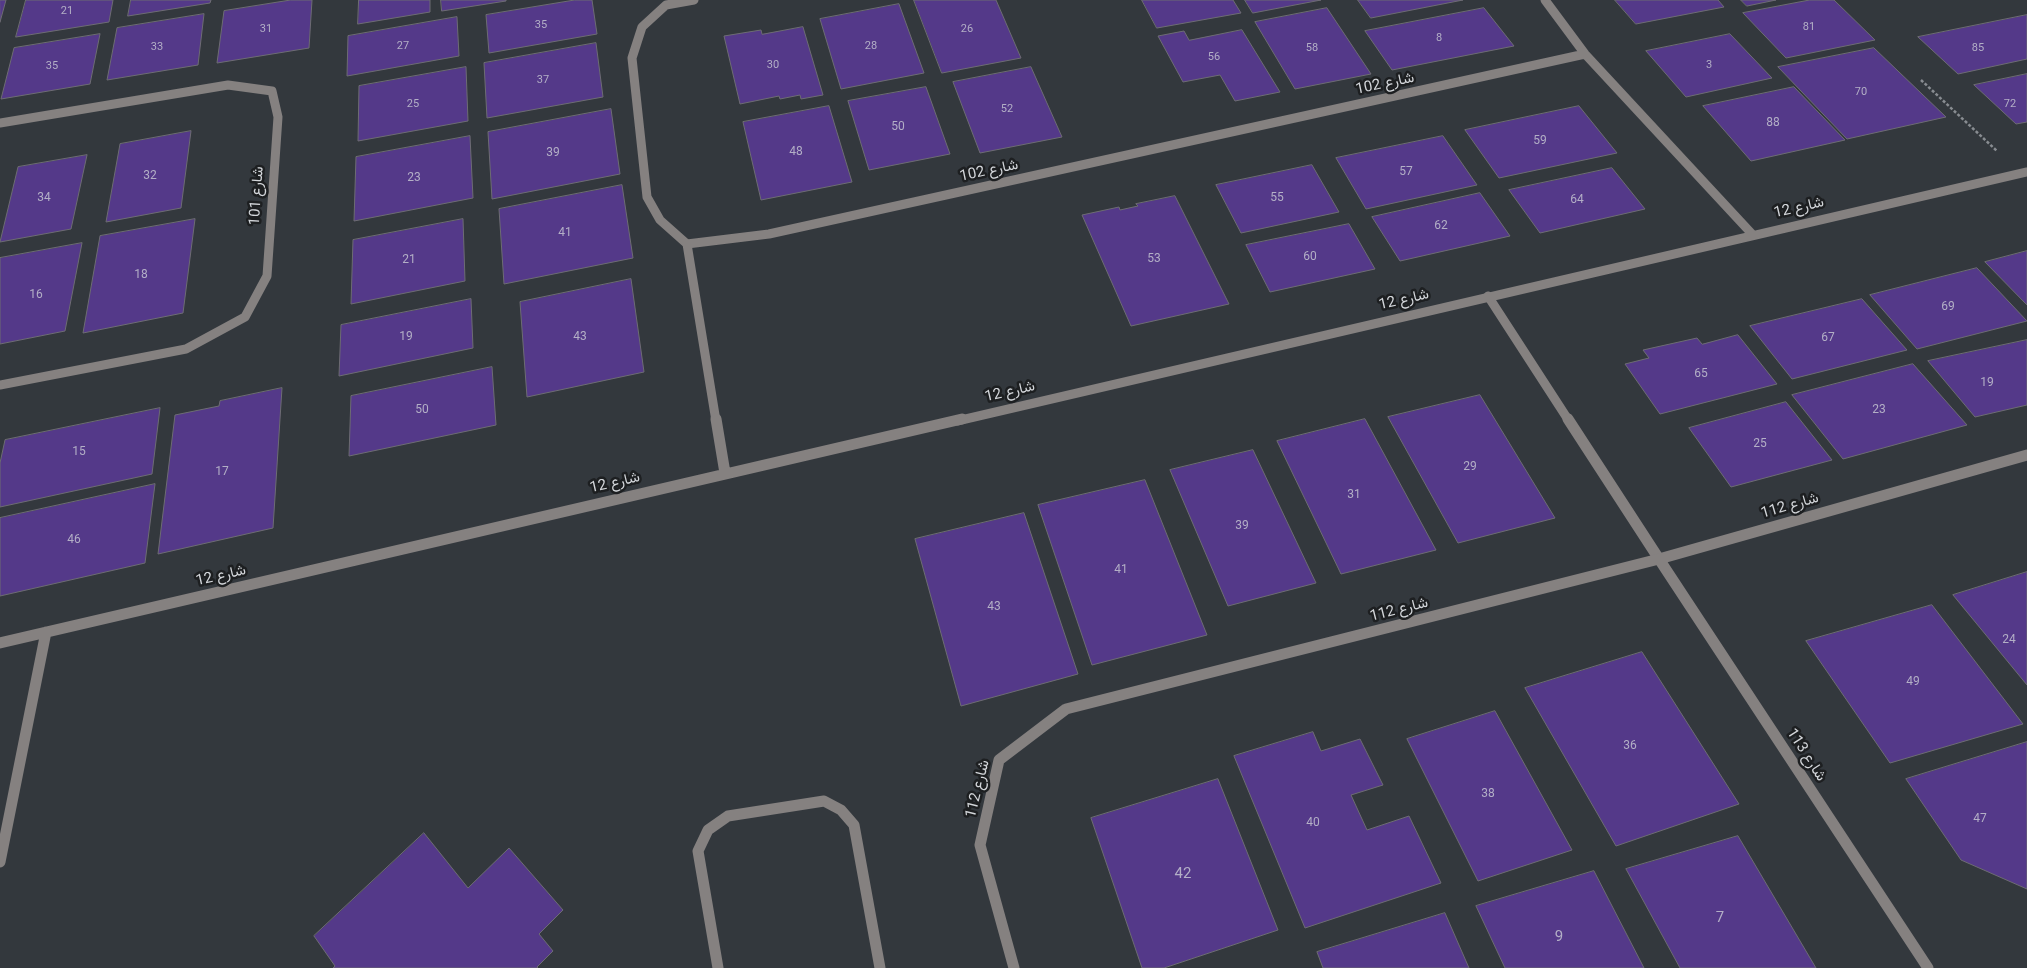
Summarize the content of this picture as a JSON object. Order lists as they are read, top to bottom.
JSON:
{
  "streets": {
    "street": [
      "شارع 102",
      "شارع 101",
      "شارع 12",
      "شارع 112",
      "شارع 113"
    ]
  },
  "crossings": [
    ["شارع 12", "شارع 113"],
    ["شارع 112", "شارع 113"]
  ],
  "house_numbers": [
    "21",
    "35",
    "81",
    "31",
    "26",
    "8",
    "27",
    "28",
    "33",
    "58",
    "85",
    "56",
    "30",
    "3",
    "35",
    "37",
    "70",
    "25",
    "72",
    "52",
    "88",
    "50",
    "59",
    "48",
    "39",
    "57",
    "32",
    "23",
    "34",
    "55",
    "64",
    "62",
    "41",
    "60",
    "53",
    "21",
    "18",
    "16",
    "69",
    "19",
    "43",
    "67",
    "65",
    "19",
    "50",
    "23",
    "25",
    "15",
    "29",
    "17",
    "31",
    "39",
    "46",
    "41",
    "43",
    "24",
    "49",
    "36",
    "38",
    "47",
    "40",
    "42",
    "7",
    "9"
  ]
}
